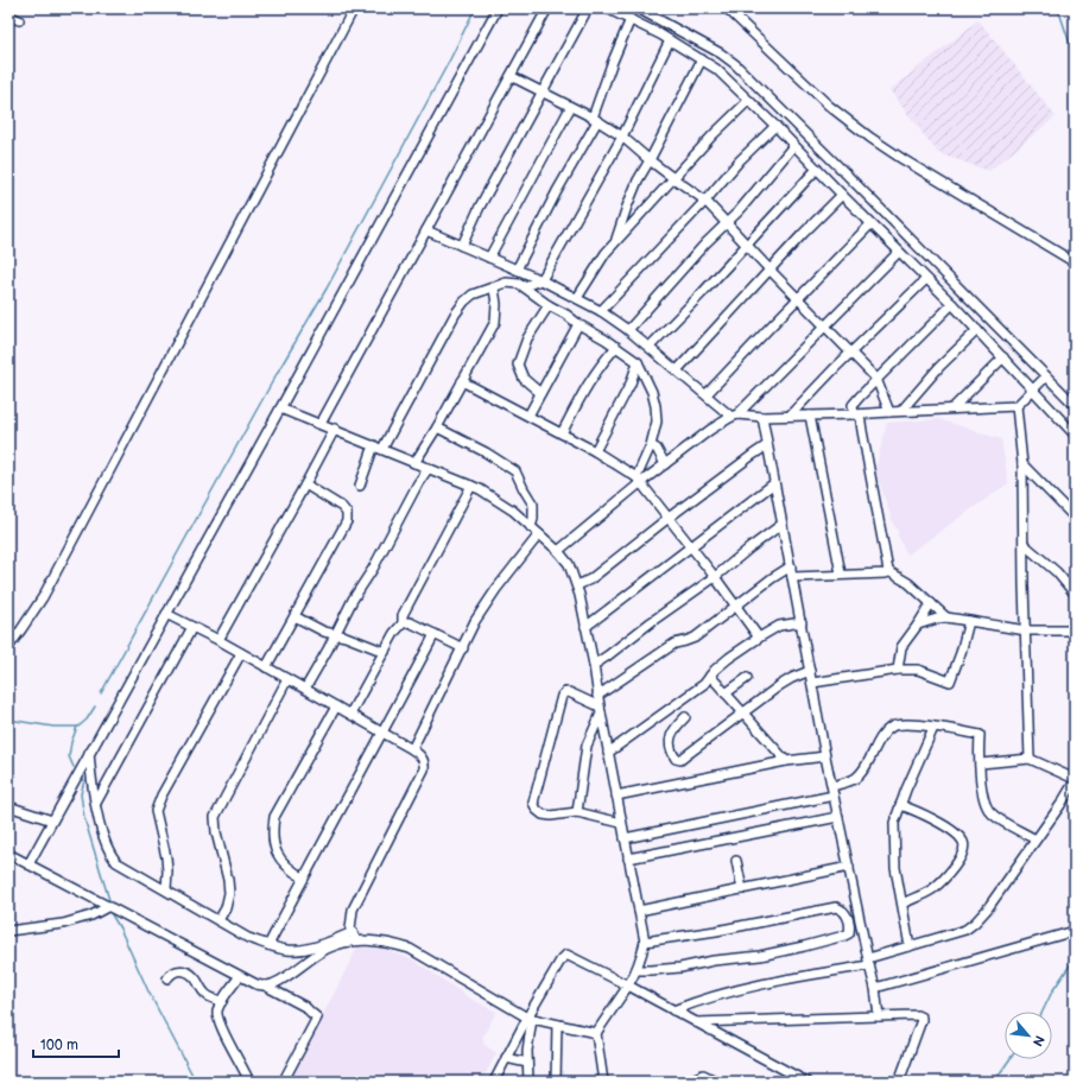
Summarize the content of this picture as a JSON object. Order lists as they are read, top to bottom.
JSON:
{
  "scale_bar": "100 m",
  "north": "bottom right"
}
